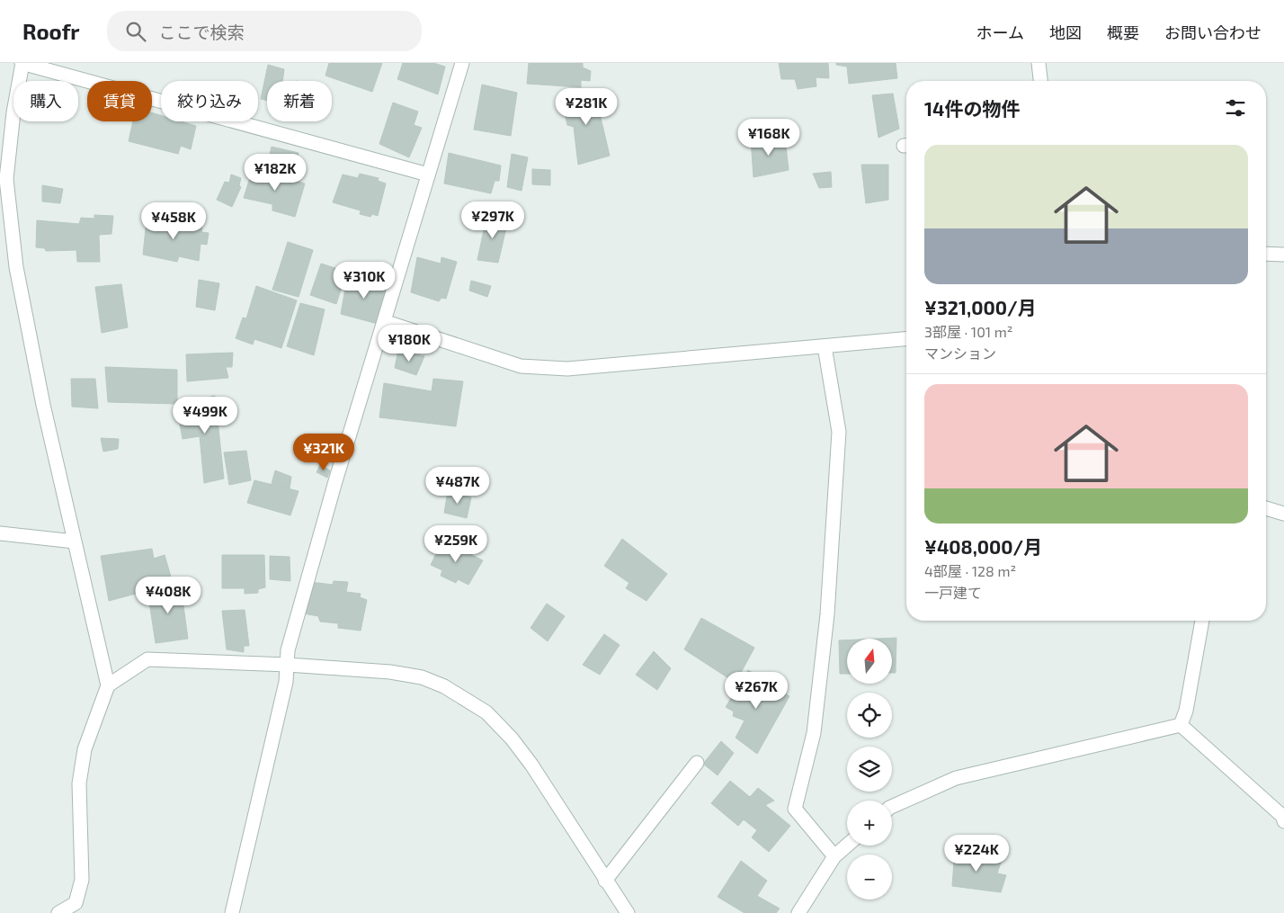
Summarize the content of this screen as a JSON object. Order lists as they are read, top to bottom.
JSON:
{
  "north": "top",
  "page": {
    "header": "Roofr",
    "search": "ここで検索",
    "nav": [
      "ホーム",
      "地図",
      "概要",
      "お問い合わせ"
    ],
    "chip": [
      "購入",
      "賃貸",
      "絞り込み",
      "新着"
    ],
    "heading": "14件の物件",
    "price": [
      "¥281K",
      "¥168K",
      "¥182K",
      "¥297K",
      "¥458K",
      "¥310K",
      "¥180K",
      "¥499K",
      "¥321K",
      "¥487K",
      "¥259K",
      "¥408K",
      "¥267K",
      "¥224K"
    ],
    "list": [
      {
        "name": "¥321,000/月",
        "note": "3部屋 · 101 m² · マンション"
      },
      {
        "name": "¥408,000/月",
        "note": "4部屋 · 128 m² · 一戸建て"
      }
    ],
    "map_buttons": ["+", "−"]
  }
}
